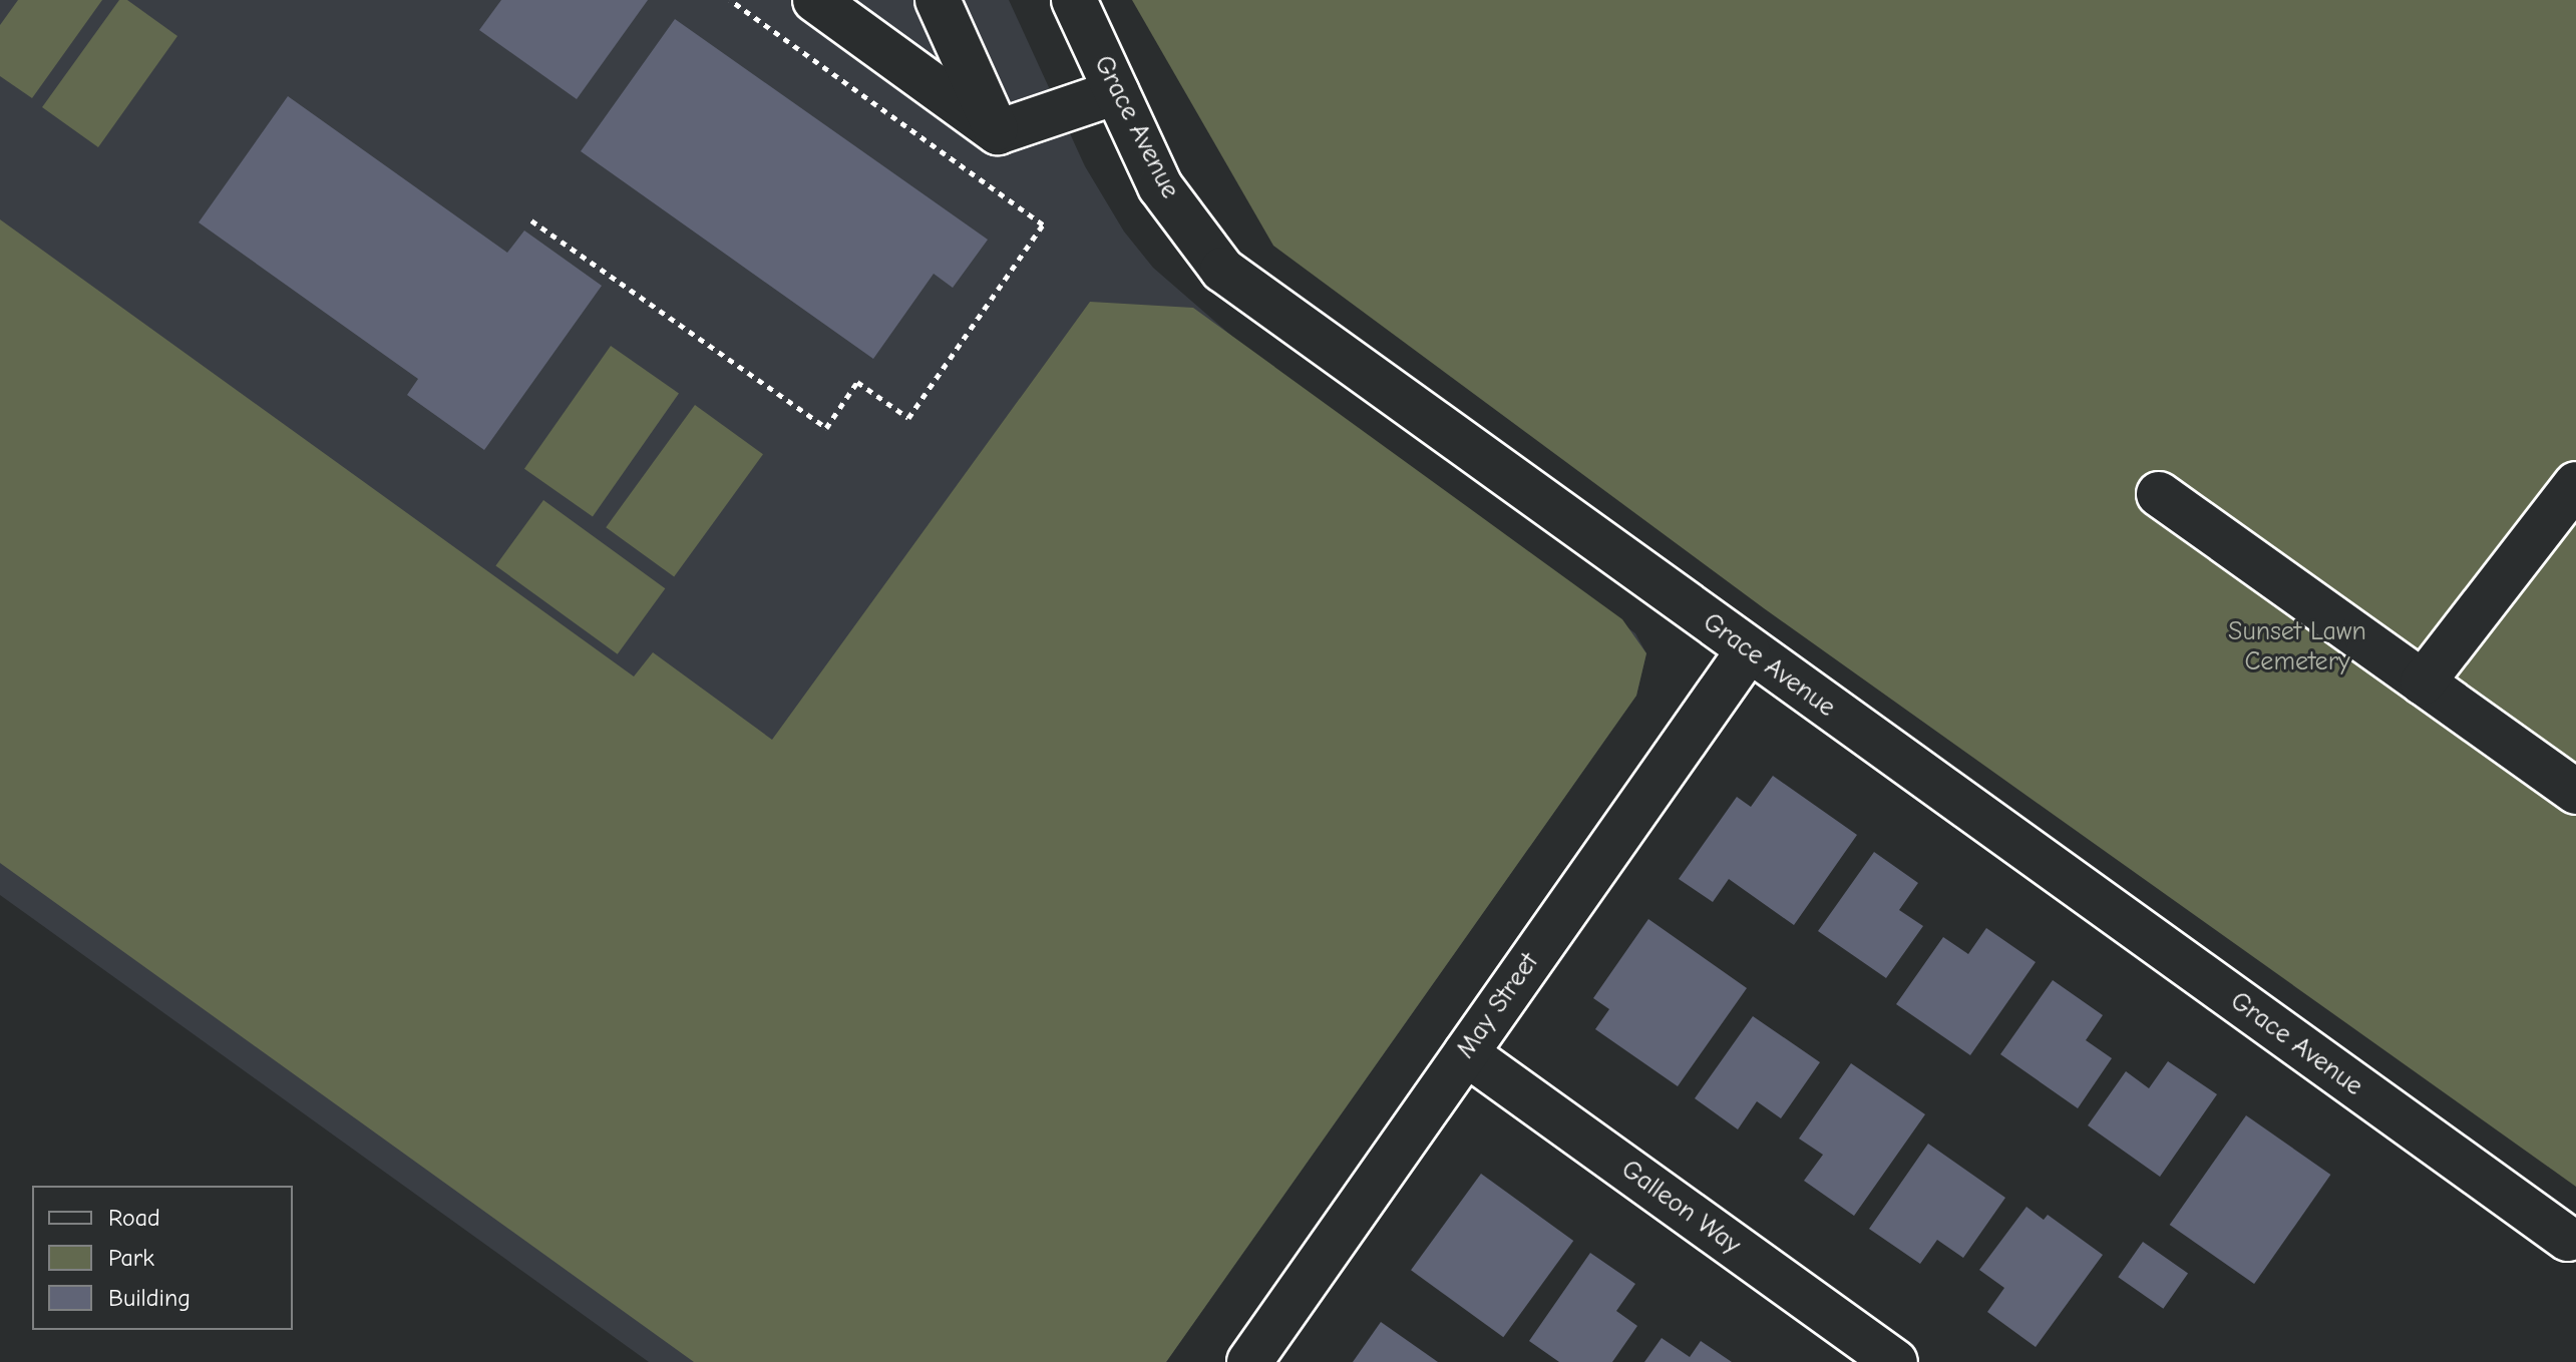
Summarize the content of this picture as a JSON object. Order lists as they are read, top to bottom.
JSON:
{
  "streets": {
    "street": ["Grace Avenue", "May Street", "Galleon Way"]
  },
  "crossings": [
    ["Grace Avenue", "May Street"],
    ["May Street", "Galleon Way"]
  ],
  "parks": ["Sunset Lawn Cemetery"],
  "legend": ["Road", "Park", "Building"]
}
